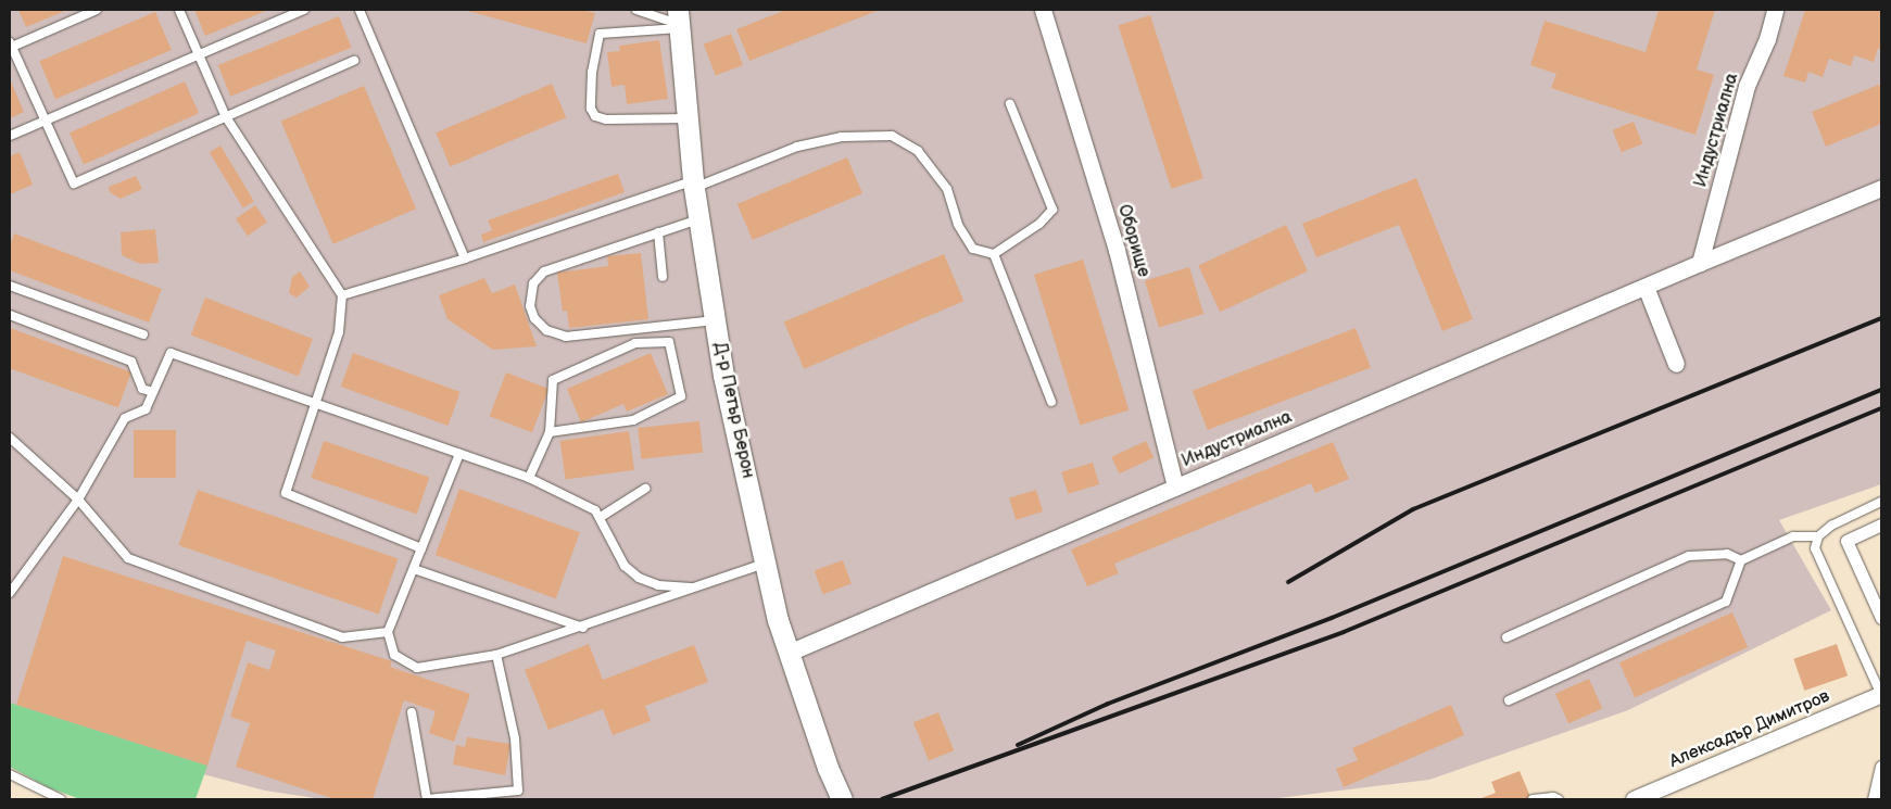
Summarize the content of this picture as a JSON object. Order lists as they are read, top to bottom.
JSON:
{
  "streets": {
    "street": [
      "Индустриална",
      "Оборище",
      "Д-р Петър Берон",
      "Алексадър Димитров"
    ]
  },
  "crossings": [
    ["Индустриална", "Оборище"],
    ["Индустриална", "Д-р Петър Берон"]
  ]
}
